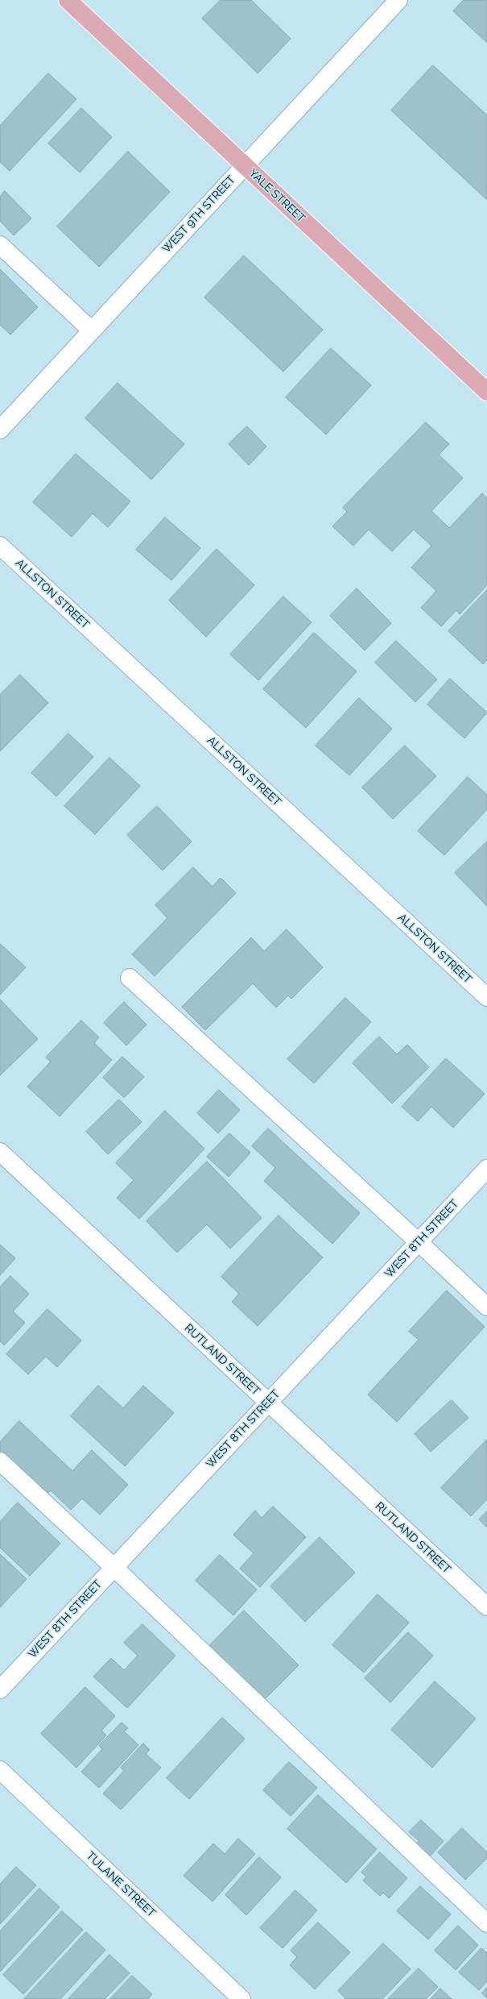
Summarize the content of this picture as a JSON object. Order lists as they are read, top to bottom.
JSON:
{
  "streets": {
    "main road": ["YALE STREET"],
    "street": [
      "WEST 9TH STREET",
      "ALLSTON STREET",
      "WEST 8TH STREET",
      "RUTLAND STREET",
      "TULANE STREET"
    ]
  },
  "crossings": [
    ["YALE STREET", "WEST 9TH STREET"],
    ["WEST 8TH STREET", "RUTLAND STREET"]
  ]
}
